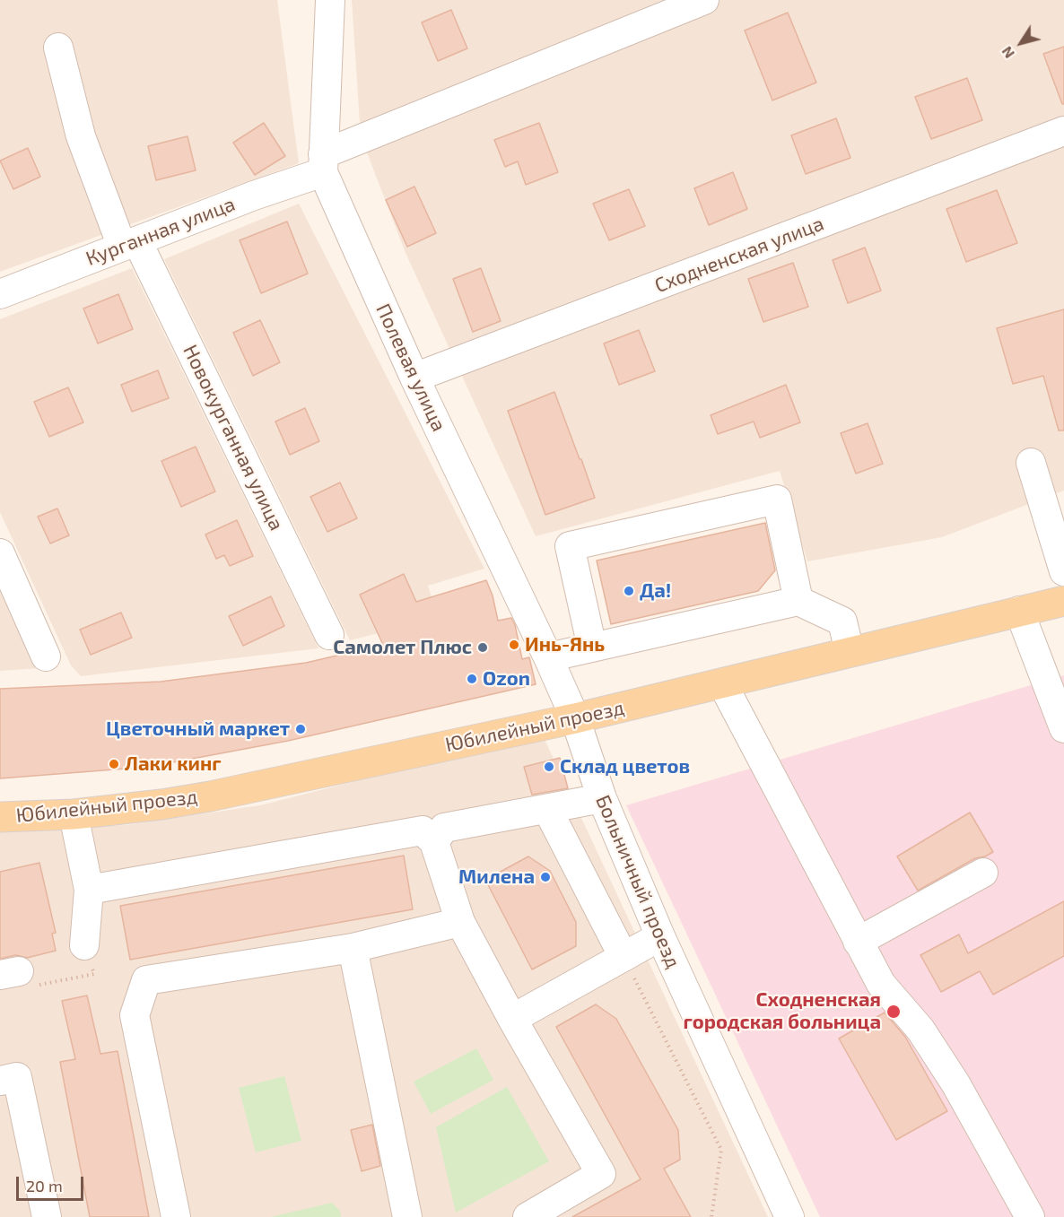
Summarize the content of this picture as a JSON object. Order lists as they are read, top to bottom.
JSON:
{
  "streets": {
    "main road": ["Юбилейный проезд"],
    "street": [
      "Курганная улица",
      "Сходненская улица",
      "Полевая улица",
      "Новокурганная улица",
      "Больничный проезд"
    ]
  },
  "crossings": [
    ["Курганная улица", "Полевая улица"],
    ["Курганная улица", "Новокурганная улица"],
    ["Сходненская улица", "Полевая улица"],
    ["Полевая улица", "Юбилейный проезд"],
    ["Полевая улица", "Больничный проезд"],
    ["Юбилейный проезд", "Больничный проезд"]
  ],
  "places": [
    "Да!",
    "Инь-Янь",
    "Самолет Плюс",
    "Ozon",
    "Цветочный маркет",
    "Лаки кинг",
    "Склад цветов",
    "Милена",
    "Сходненская городская больница"
  ],
  "scale_bar": "20 m",
  "north": "bottom left"
}
